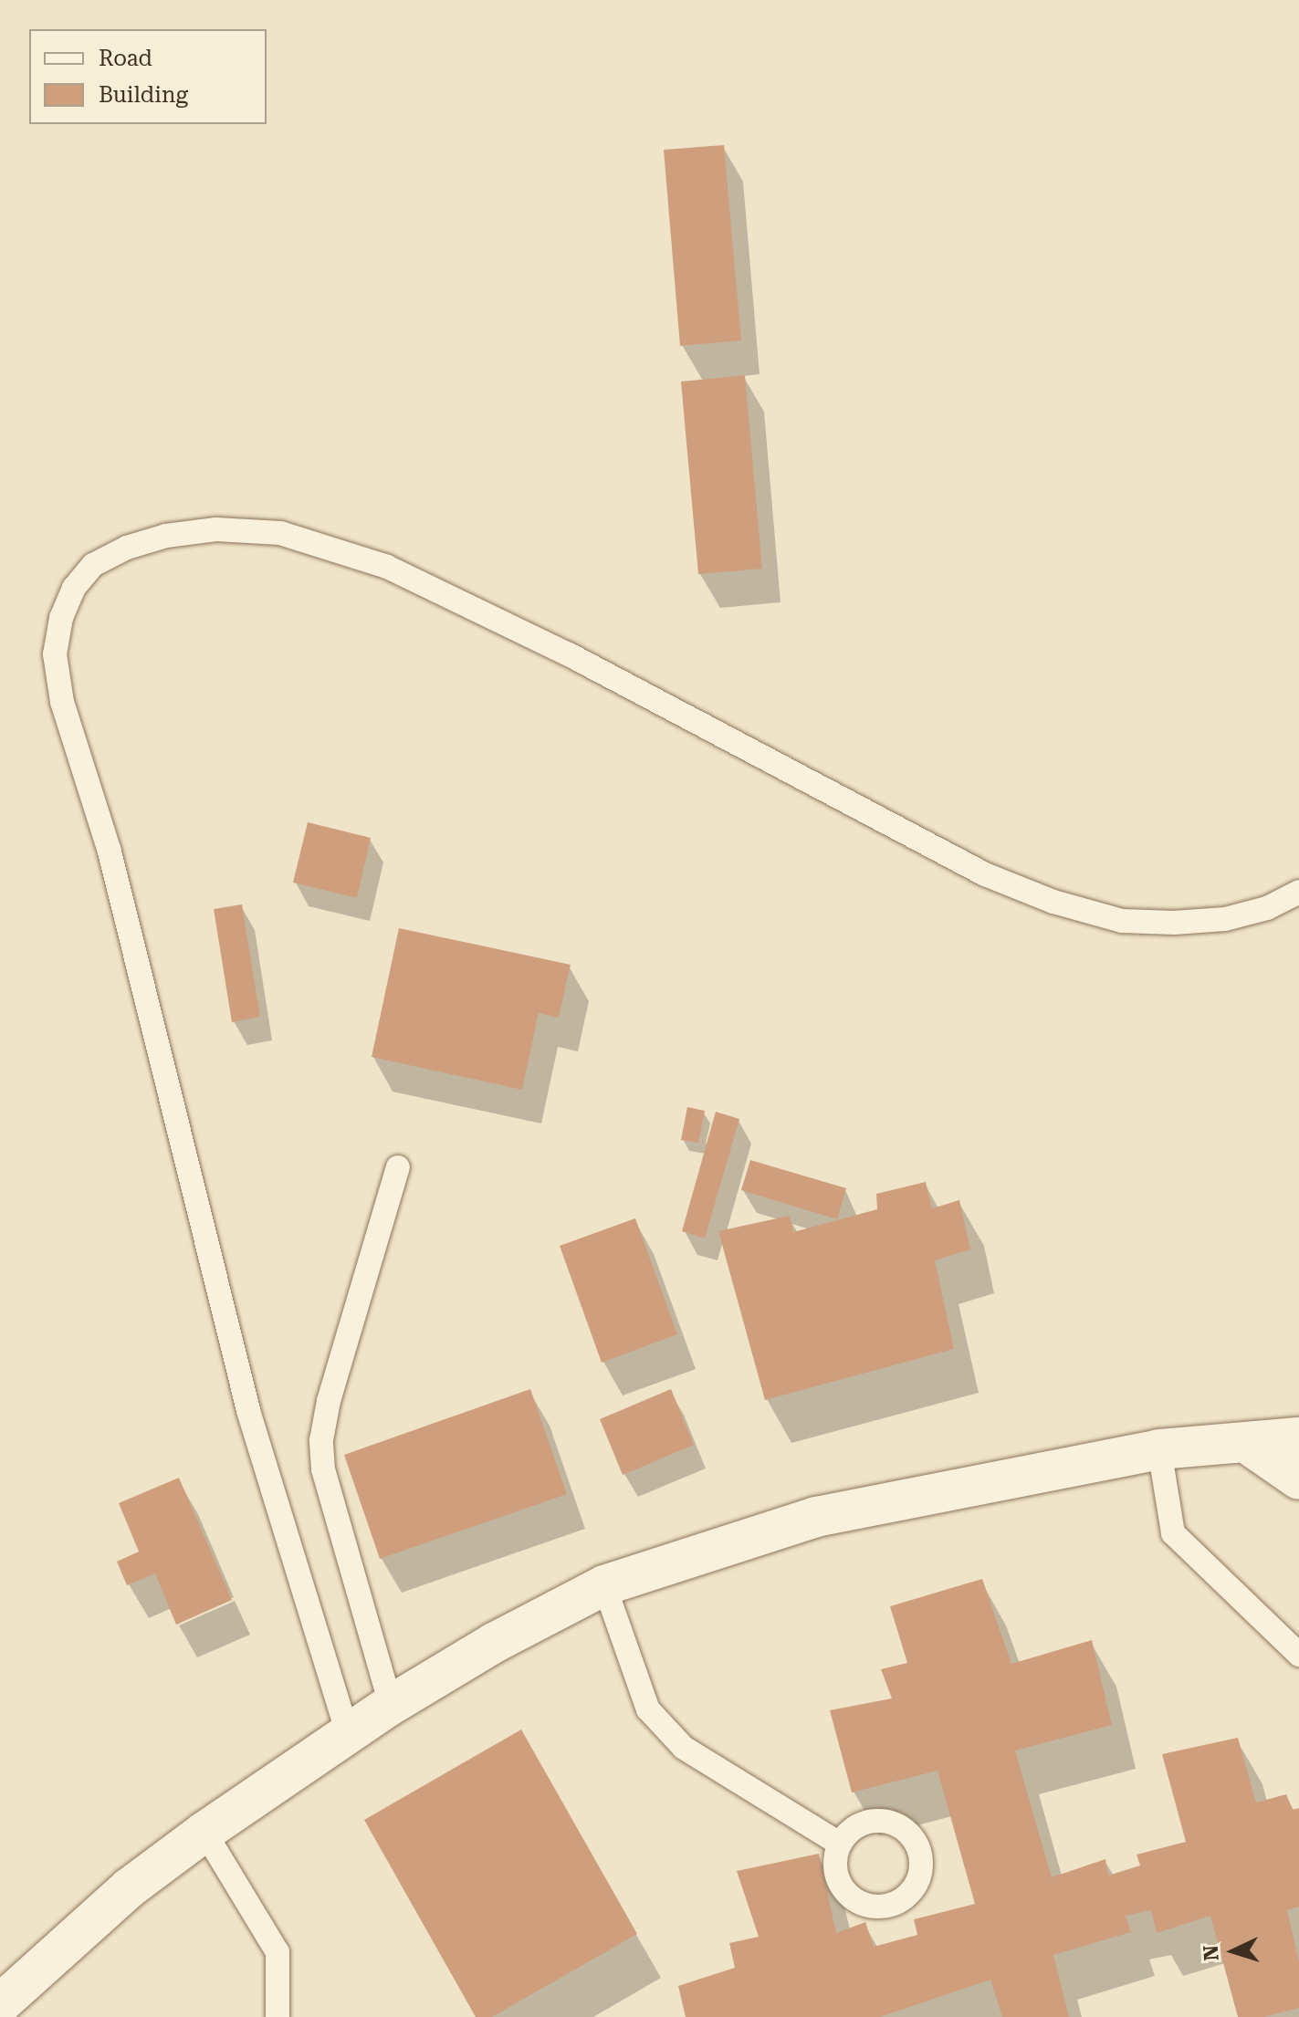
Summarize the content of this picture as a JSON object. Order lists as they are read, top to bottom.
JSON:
{
  "legend": ["Road", "Building"],
  "north": "left"
}
